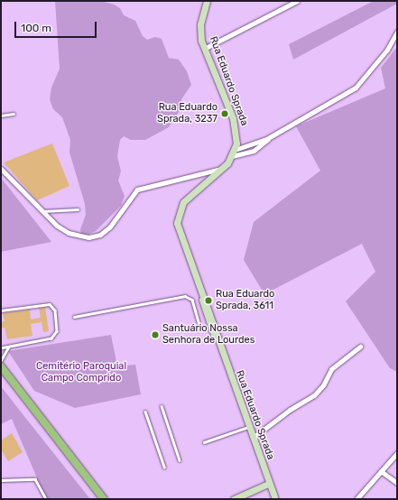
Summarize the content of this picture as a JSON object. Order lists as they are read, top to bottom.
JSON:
{
  "streets": {
    "main road": ["Rua Eduardo Sprada"]
  },
  "parks": ["Cemitério Paroquial Campo Comprido"],
  "places": ["Rua Eduardo Sprada, 3237", "Rua Eduardo Sprada, 3611", "Santuário Nossa Senhora de Lourdes"],
  "scale_bar": "100 m"
}
